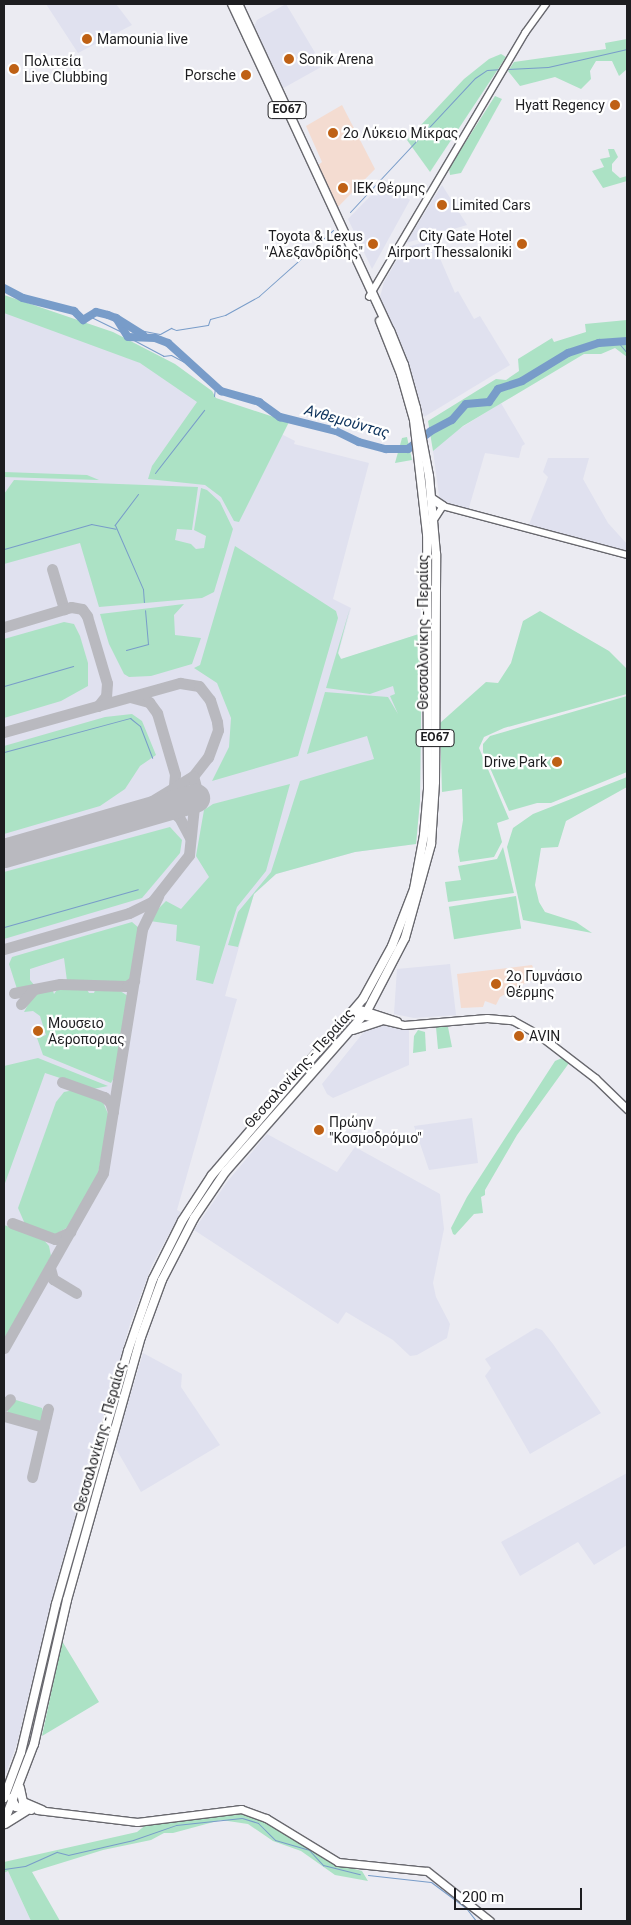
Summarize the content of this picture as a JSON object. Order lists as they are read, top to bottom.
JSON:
{
  "streets": {
    "main road": ["ΕΟ67", "Θεσσαλονίκης - Περαίας"]
  },
  "water": ["Ανθεμούντας"],
  "places": [
    "Mamounia live",
    "Sonik Arena",
    "Πολιτεία Live Clubbing",
    "Porsche",
    "Hyatt Regency",
    "2ο Λύκειο Μίκρας",
    "ΙΕΚ Θέρμης",
    "Limited Cars",
    "Toyota & Lexus \"Αλεξανδρίδης\"",
    "City Gate Hotel Airport Thessaloniki",
    "Drive Park",
    "2ο Γυμνάσιο Θέρμης",
    "Μουσειο Αεροποριας",
    "AVIN",
    "Πρώην \"Κοσμοδρόμιο\""
  ],
  "scale_bar": "200 m"
}
